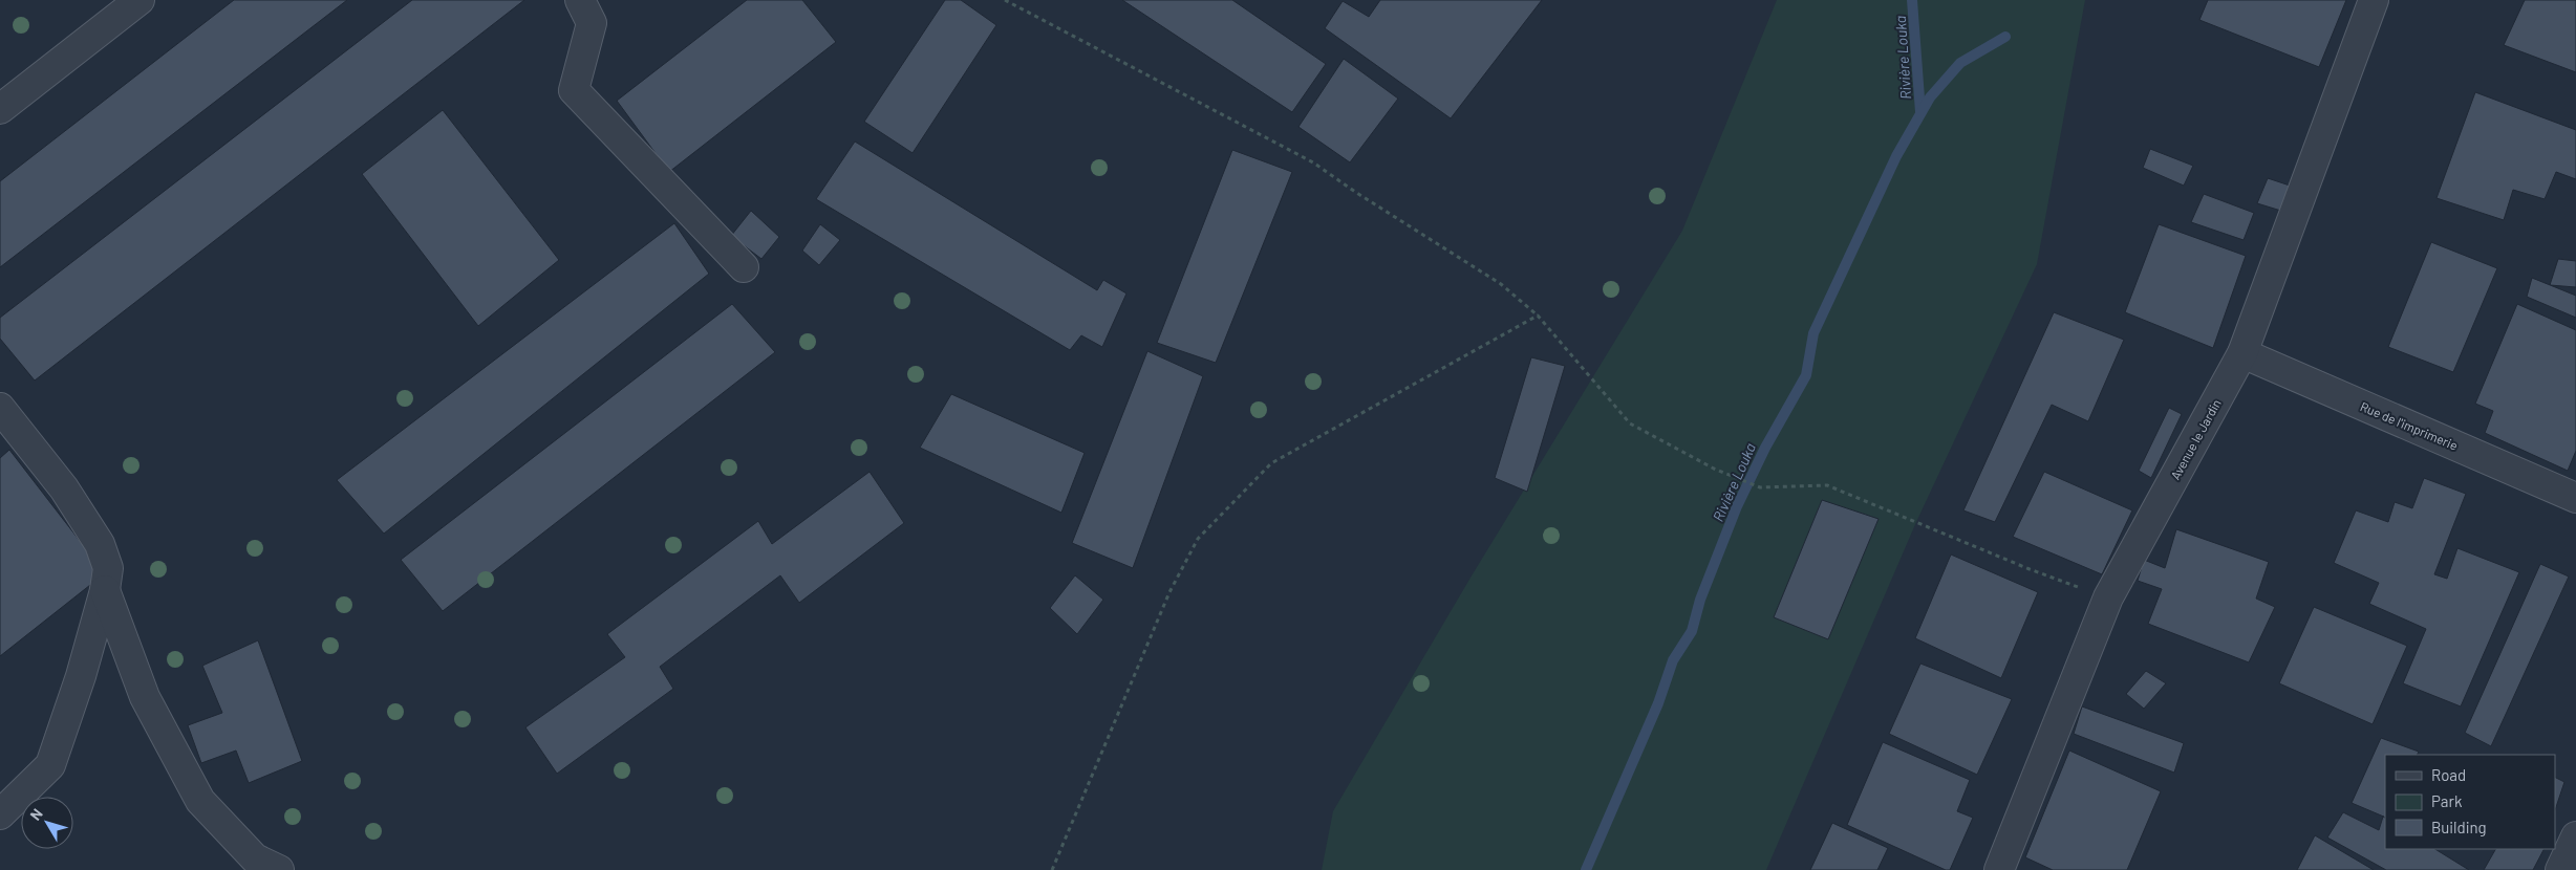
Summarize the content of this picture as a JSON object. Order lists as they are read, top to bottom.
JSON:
{
  "streets": {
    "street": ["Rue de l'imprimerie", "Avenue le Jardin"]
  },
  "crossings": [
    ["Rue de l'imprimerie", "Avenue le Jardin"]
  ],
  "water": ["Rivière Louka"],
  "legend": ["Road", "Park", "Building"],
  "north": "top left"
}
